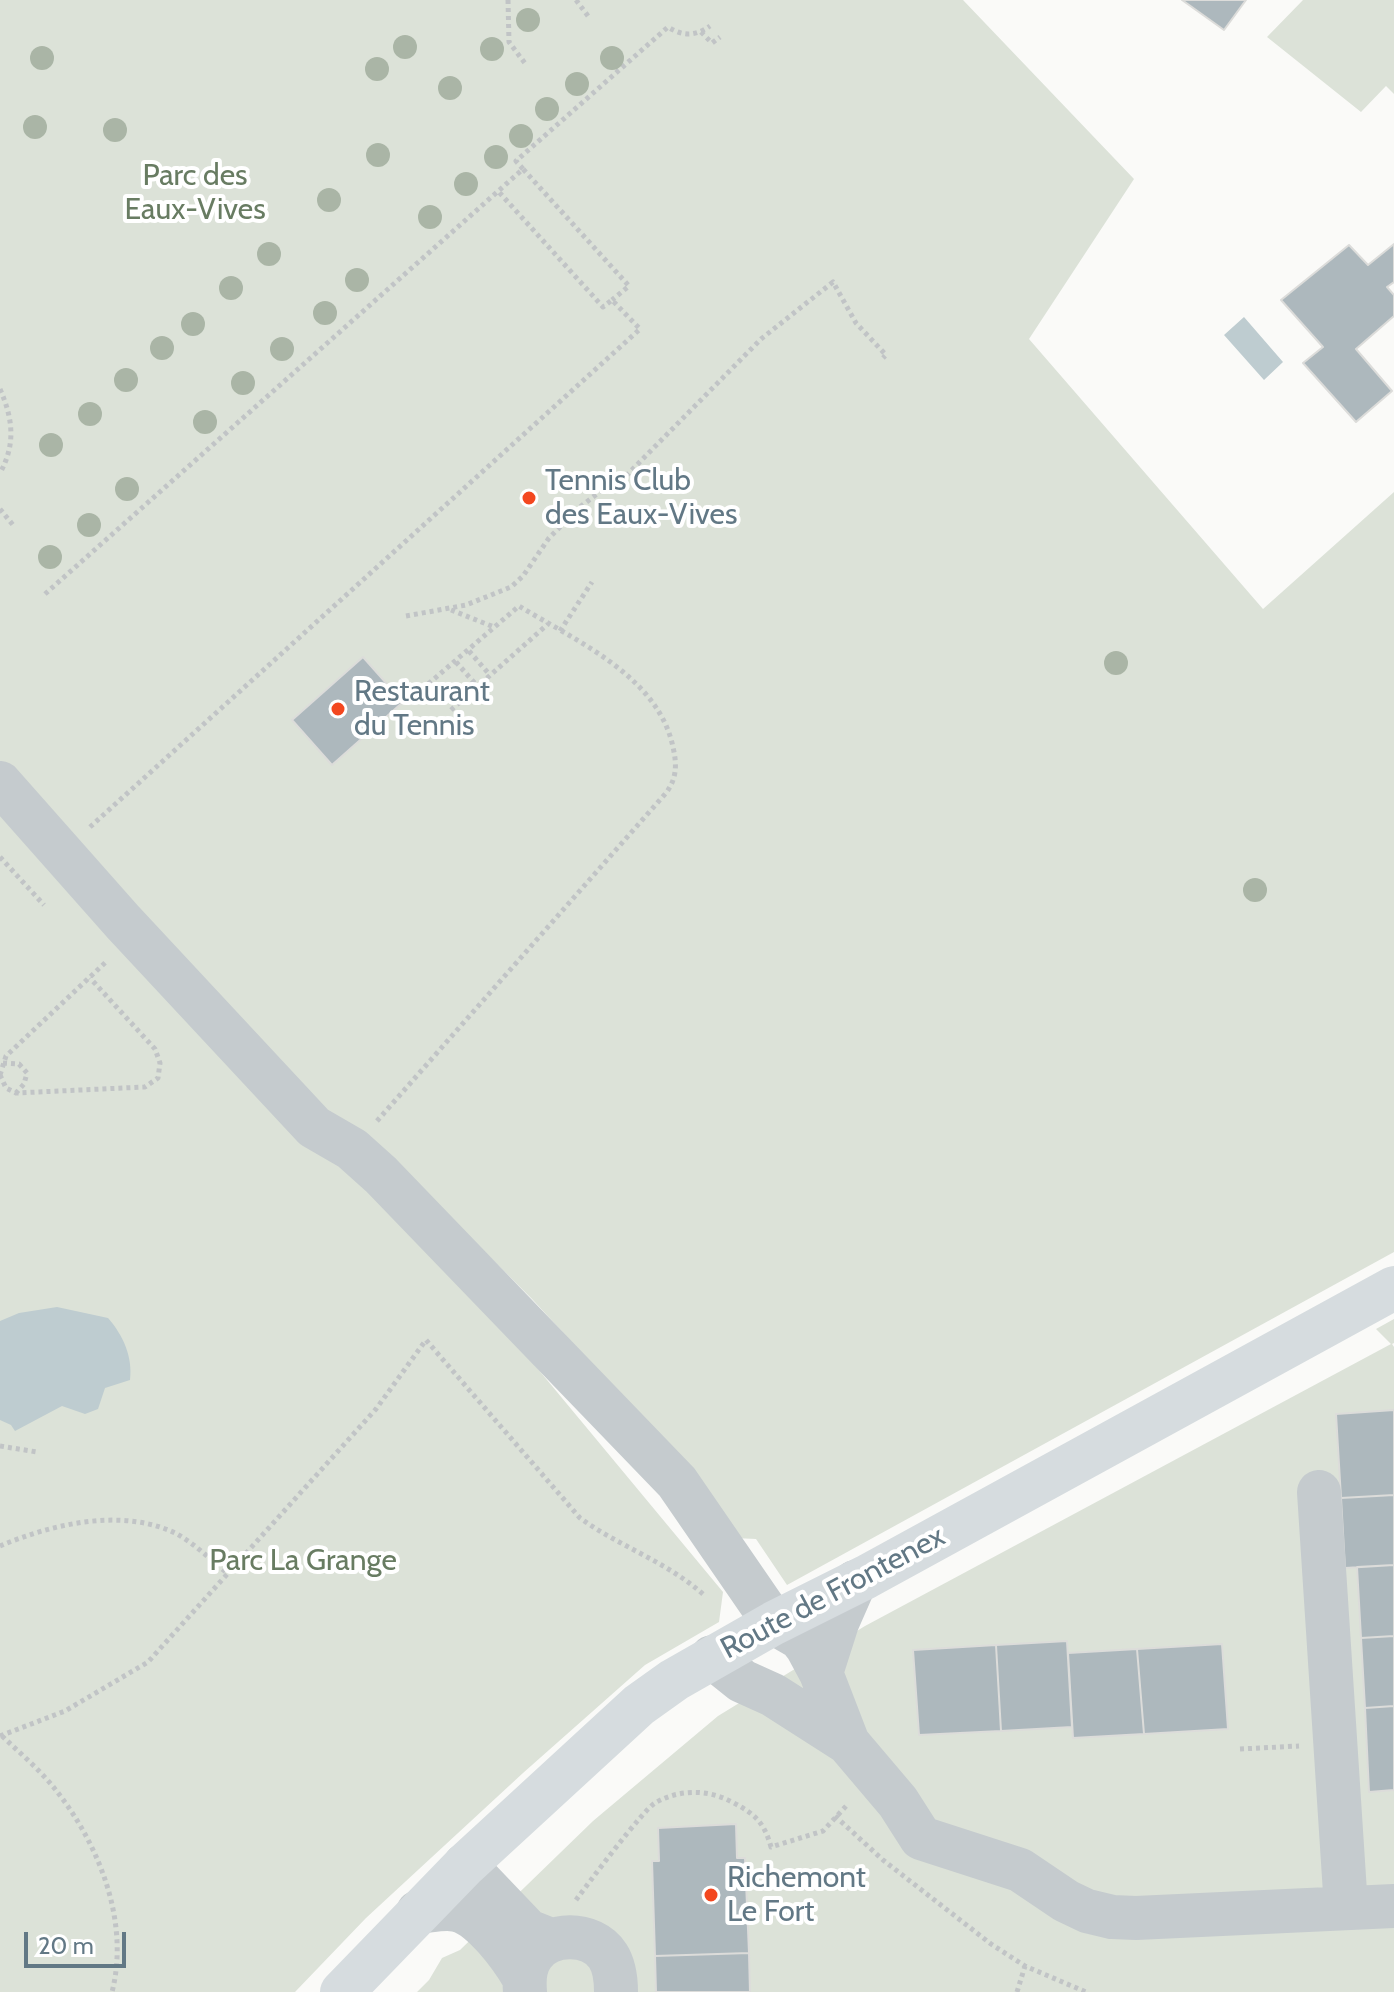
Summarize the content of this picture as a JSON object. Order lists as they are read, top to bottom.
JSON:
{
  "streets": {
    "main road": ["Route de Frontenex"]
  },
  "parks": ["Parc des Eaux-Vives", "Parc La Grange"],
  "places": ["Tennis Club des Eaux-Vives", "Restaurant du Tennis", "Richemont Le Fort"],
  "scale_bar": "20 m"
}
